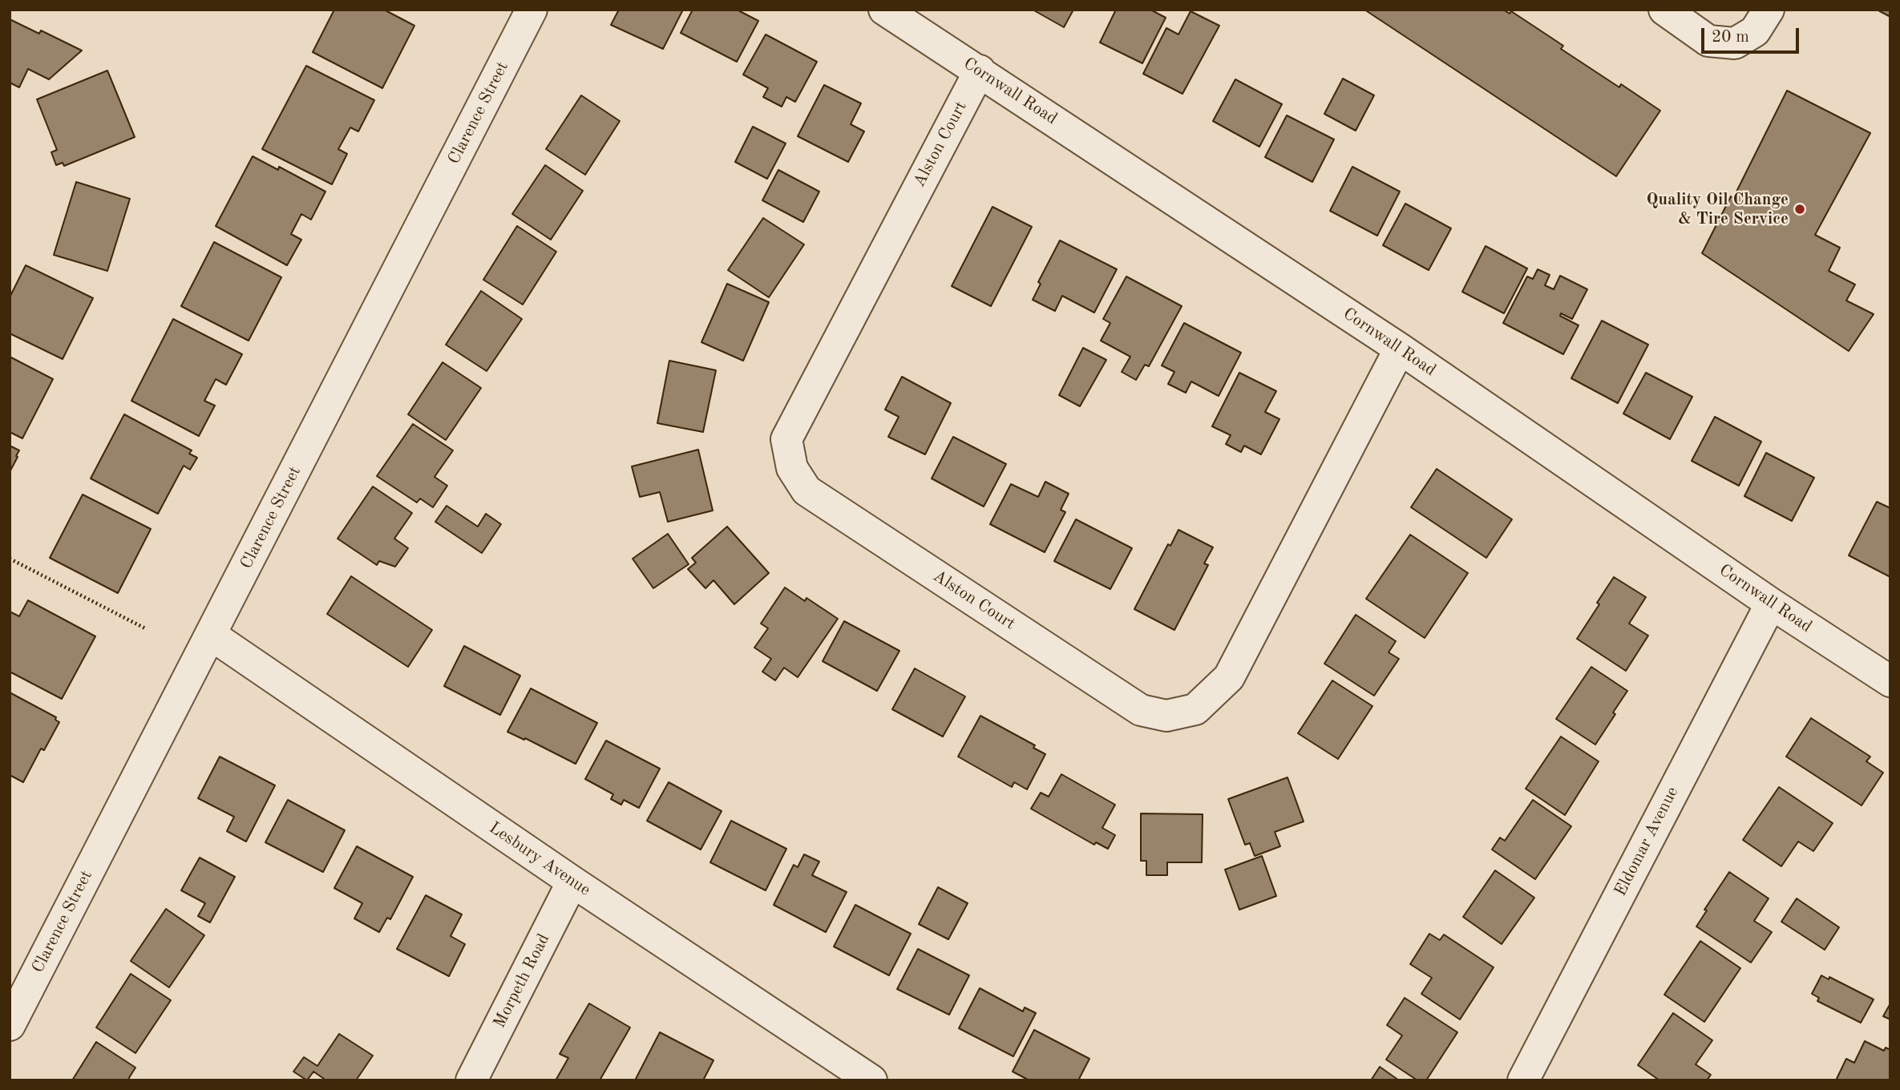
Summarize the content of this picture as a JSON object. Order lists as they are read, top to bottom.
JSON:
{
  "streets": {
    "street": [
      "Cornwall Road",
      "Clarence Street",
      "Alston Court",
      "Eldomar Avenue",
      "Lesbury Avenue",
      "Morpeth Road"
    ]
  },
  "crossings": [
    ["Cornwall Road", "Alston Court"],
    ["Cornwall Road", "Eldomar Avenue"],
    ["Clarence Street", "Lesbury Avenue"],
    ["Lesbury Avenue", "Morpeth Road"]
  ],
  "places": ["Quality Oil Change & Tire Service"],
  "scale_bar": "20 m"
}
